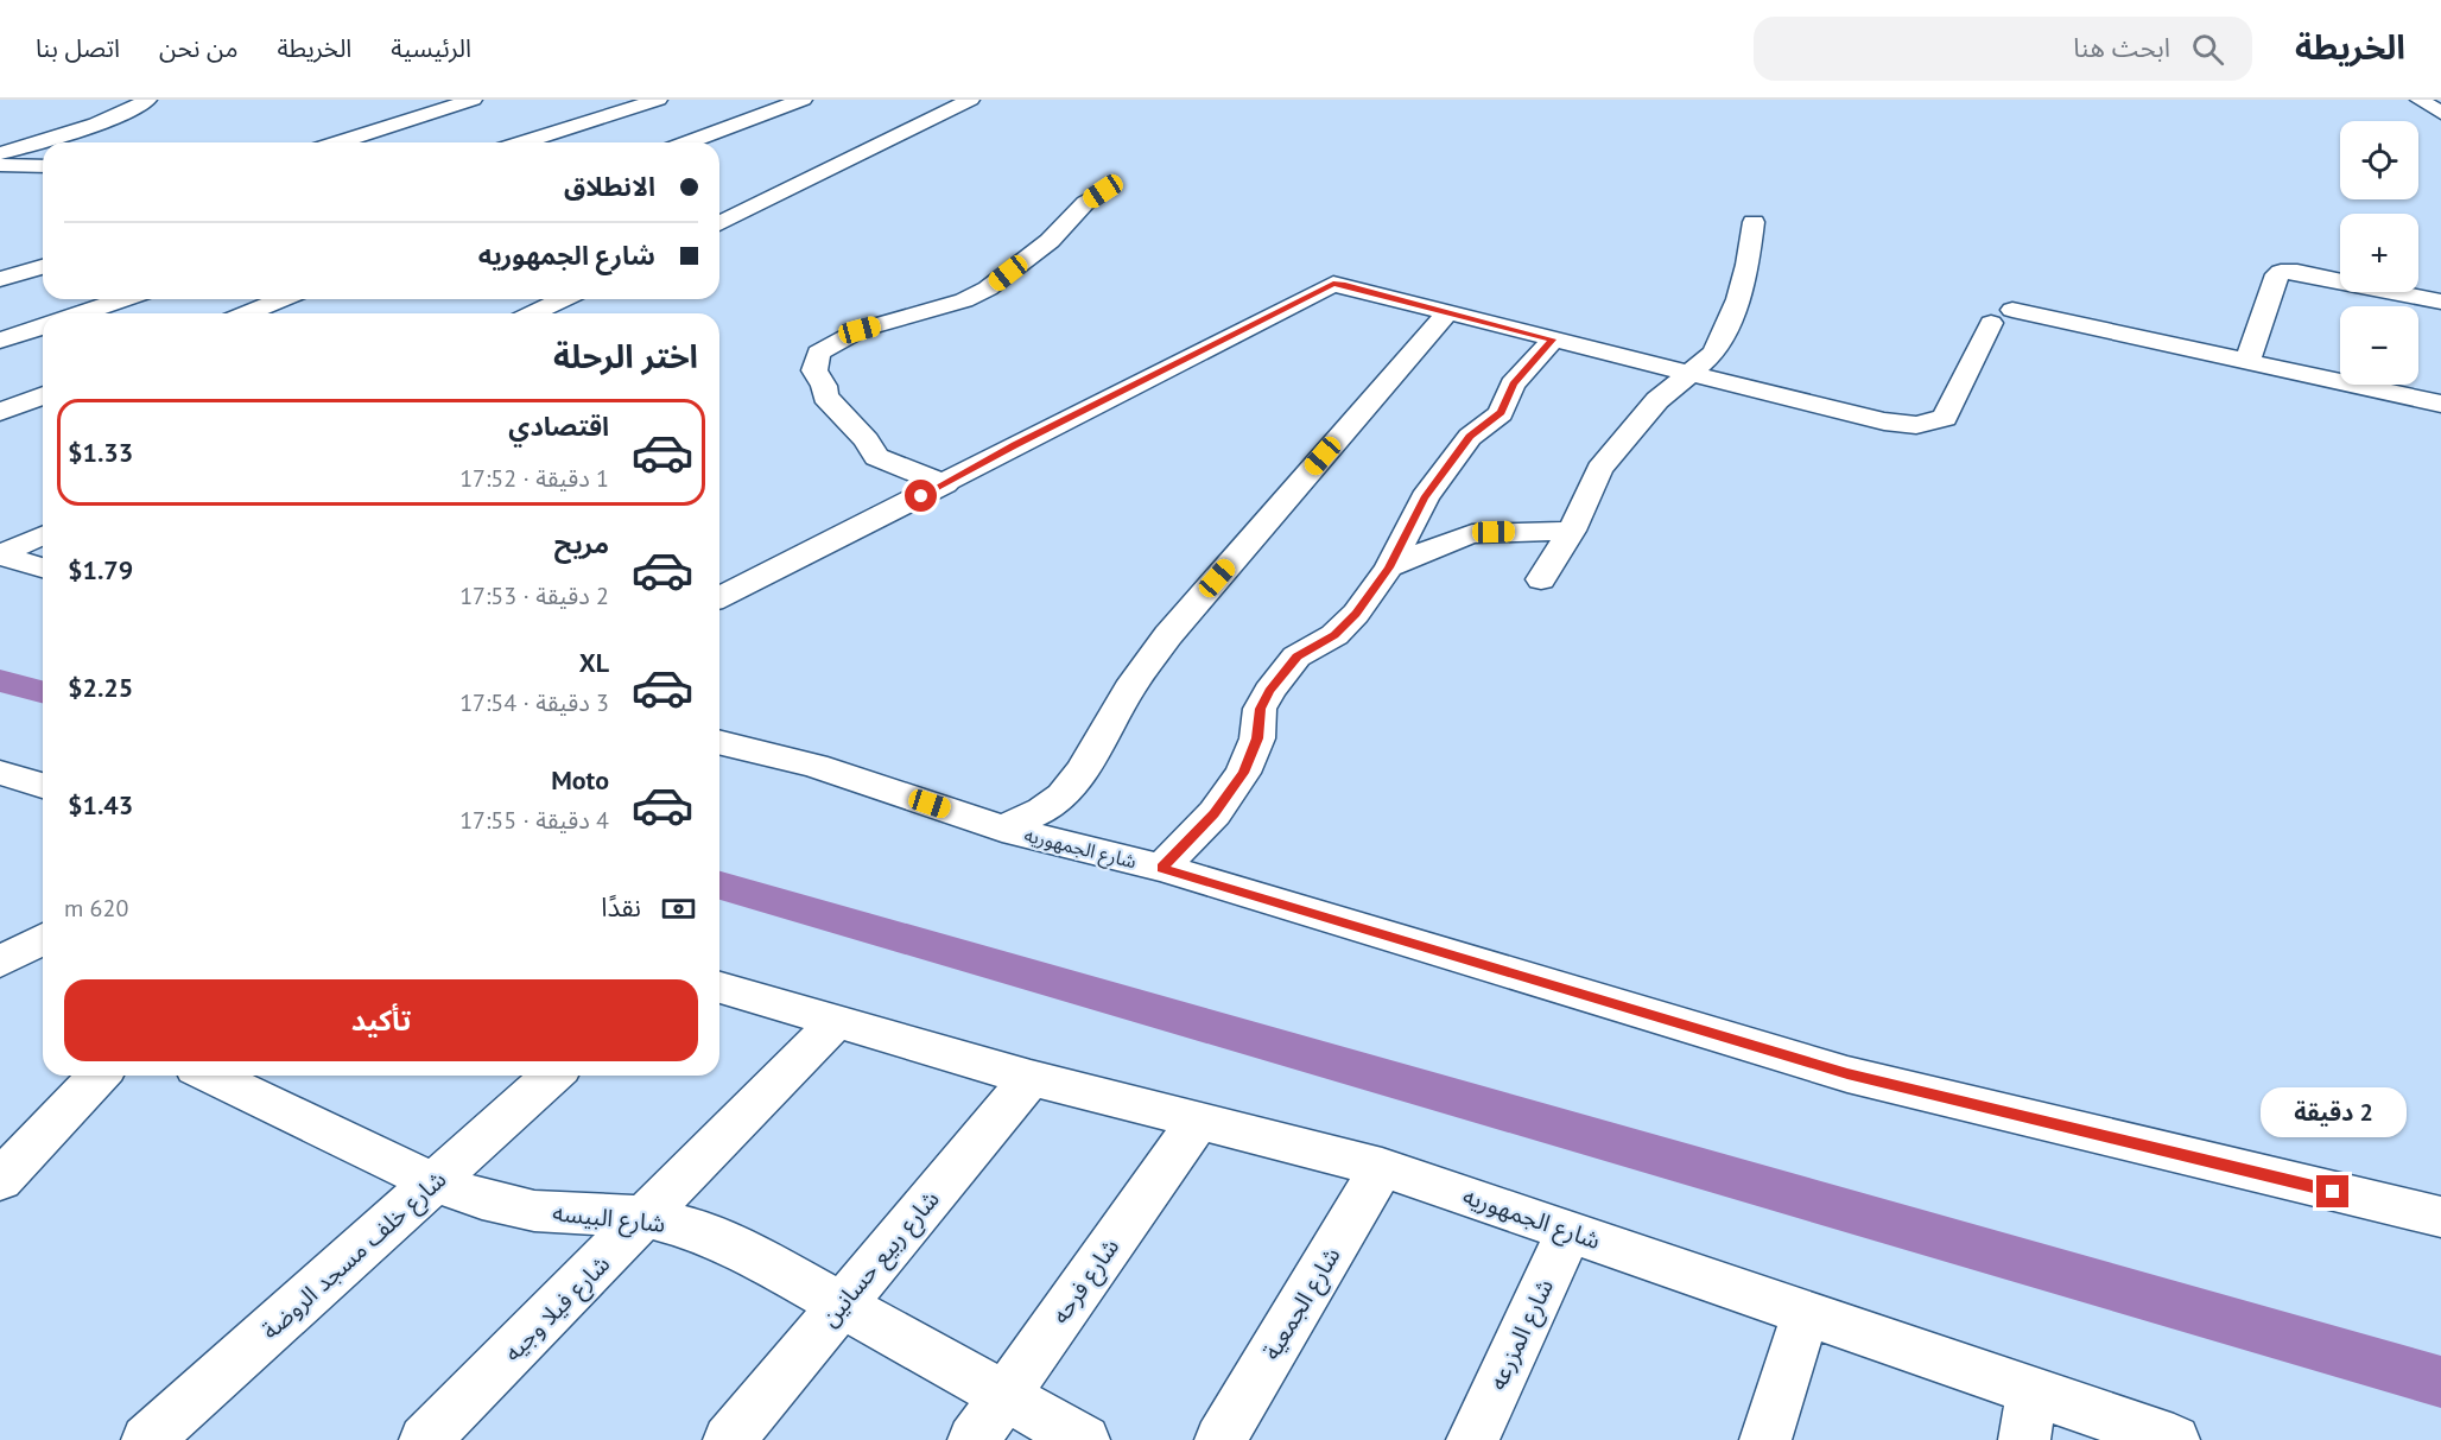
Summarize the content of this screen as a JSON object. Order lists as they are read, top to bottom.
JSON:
{
  "streets": {
    "street": [
      "شارع الجمهوريه",
      "شارع البيسه",
      "شارع خلف مسجد الروضة",
      "شارع ربيع حسانين",
      "شارع فرحه",
      "شارع الجمعية",
      "شارع فيلا وجيه",
      "شارع المزرعه"
    ]
  },
  "crossings": [
    ["شارع الجمهوريه", "شارع ربيع حسانين"],
    ["شارع الجمهوريه", "شارع فرحه"],
    ["شارع الجمهوريه", "شارع الجمعية"],
    ["شارع الجمهوريه", "شارع فيلا وجيه"],
    ["شارع الجمهوريه", "شارع المزرعه"],
    ["شارع البيسه", "شارع خلف مسجد الروضة"],
    ["شارع البيسه", "شارع ربيع حسانين"],
    ["شارع البيسه", "شارع فرحه"],
    ["شارع البيسه", "شارع فيلا وجيه"]
  ],
  "page": {
    "header": "الخريطة",
    "search": "ابحث هنا",
    "nav": [
      "الرئيسية",
      "الخريطة",
      "من نحن",
      "اتصل بنا"
    ],
    "map_buttons": ["+", "−"],
    "banner": ["الانطلاق", "شارع الجمهوريه"],
    "heading": "اختر الرحلة",
    "list": [
      {
        "name": "اقتصادي",
        "note": "1 دقيقة · 17:52",
        "value": "$1.33"
      },
      {
        "name": "مريح",
        "note": "2 دقيقة · 17:53",
        "value": "$1.79"
      },
      {
        "name": "XL",
        "note": "3 دقيقة · 17:54",
        "value": "$2.25"
      },
      {
        "name": "Moto",
        "note": "4 دقيقة · 17:55",
        "value": "$1.43"
      }
    ],
    "pay": ["نقدًا", "620 m"],
    "buttons": "تأكيد",
    "bubble": "2 دقيقة"
  }
}
